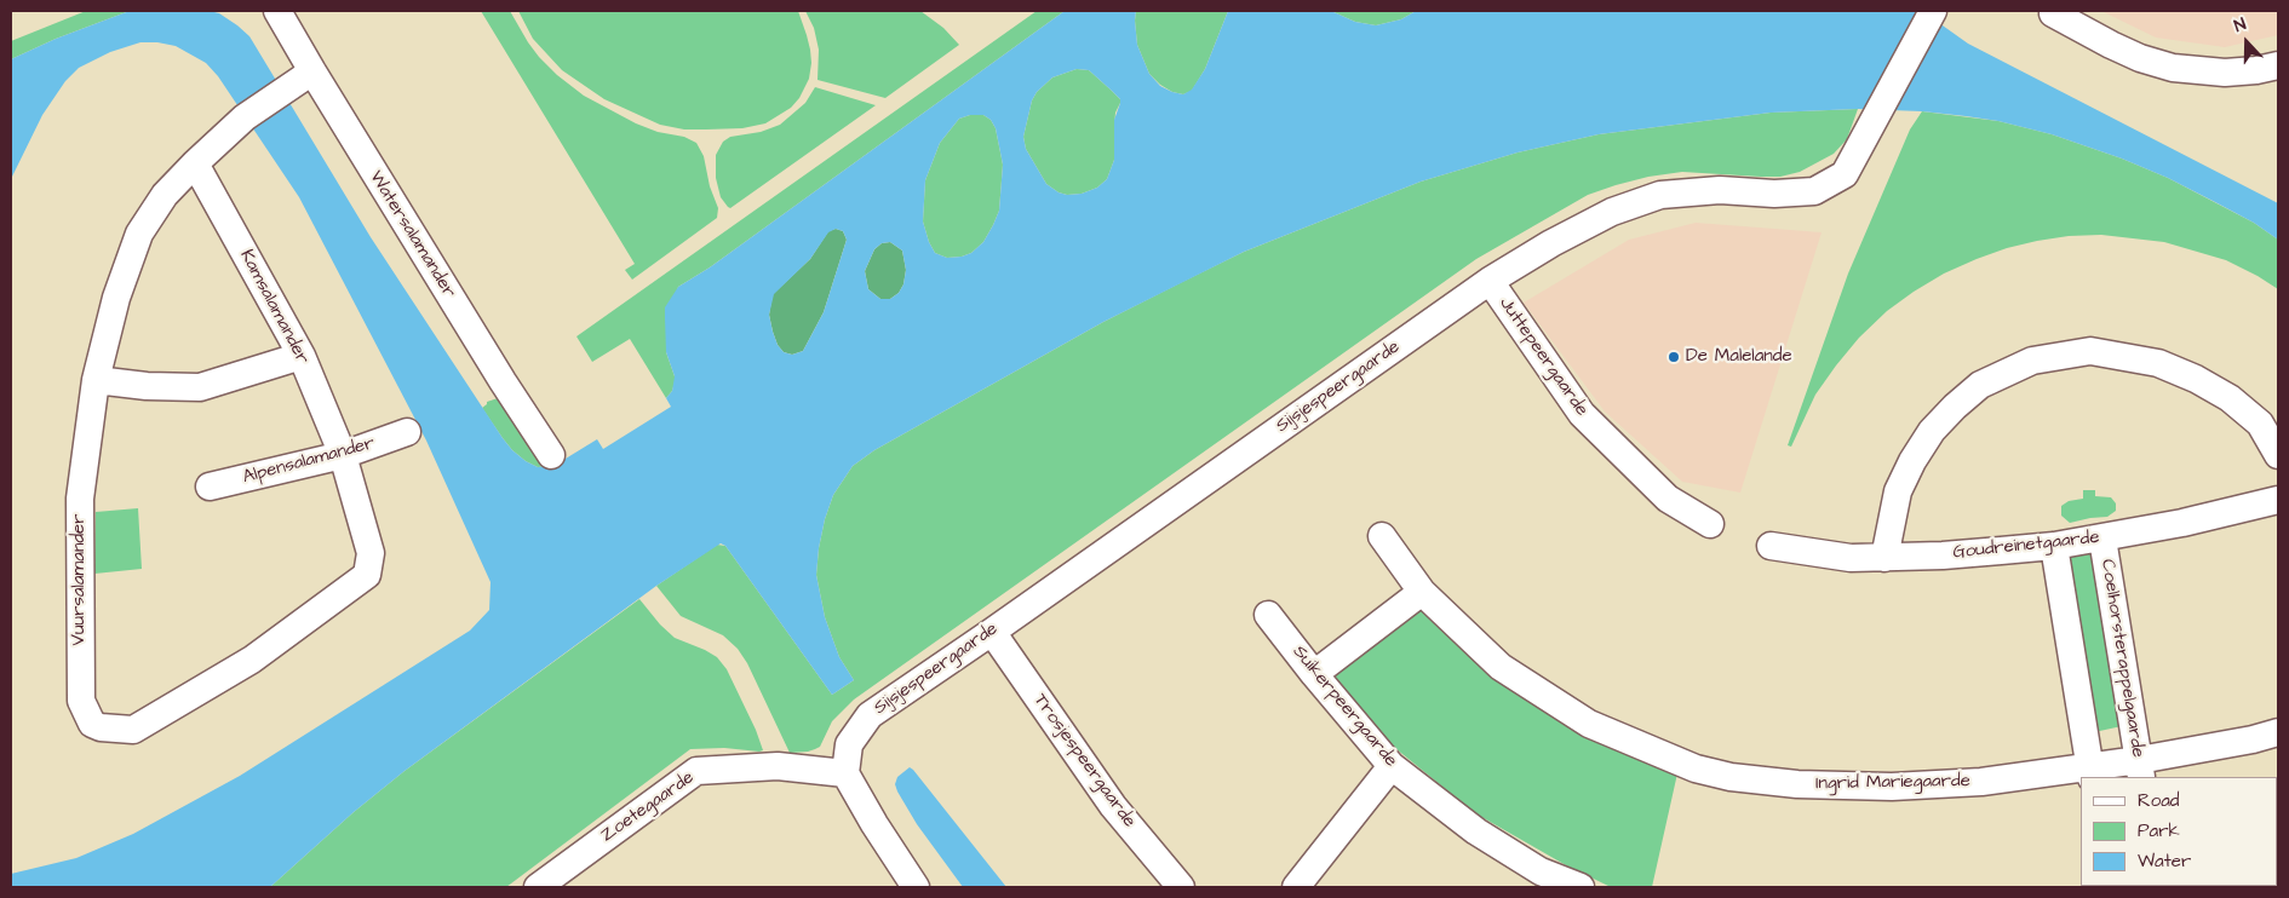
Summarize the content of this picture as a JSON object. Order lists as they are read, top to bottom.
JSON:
{
  "streets": {
    "street": [
      "Watersalamander",
      "Kamsalamander",
      "Juttepeergaarde",
      "Sijsjespeergaarde",
      "Alpensalamander",
      "Goudreinetgaarde",
      "Vuursalamander",
      "Coelhorsterappelgaarde",
      "Suikerpeergaarde",
      "Trosjespeergaarde",
      "Ingrid Mariegaarde",
      "Zoetegaarde"
    ]
  },
  "crossings": [
    ["Watersalamander", "Vuursalamander"],
    ["Kamsalamander", "Alpensalamander"],
    ["Kamsalamander", "Vuursalamander"],
    ["Juttepeergaarde", "Sijsjespeergaarde"],
    ["Sijsjespeergaarde", "Trosjespeergaarde"],
    ["Sijsjespeergaarde", "Zoetegaarde"],
    ["Alpensalamander", "Vuursalamander"],
    ["Goudreinetgaarde", "Coelhorsterappelgaarde"],
    ["Coelhorsterappelgaarde", "Ingrid Mariegaarde"]
  ],
  "places": ["De Malelande"],
  "legend": ["Road", "Park", "Water"],
  "north": "top"
}
